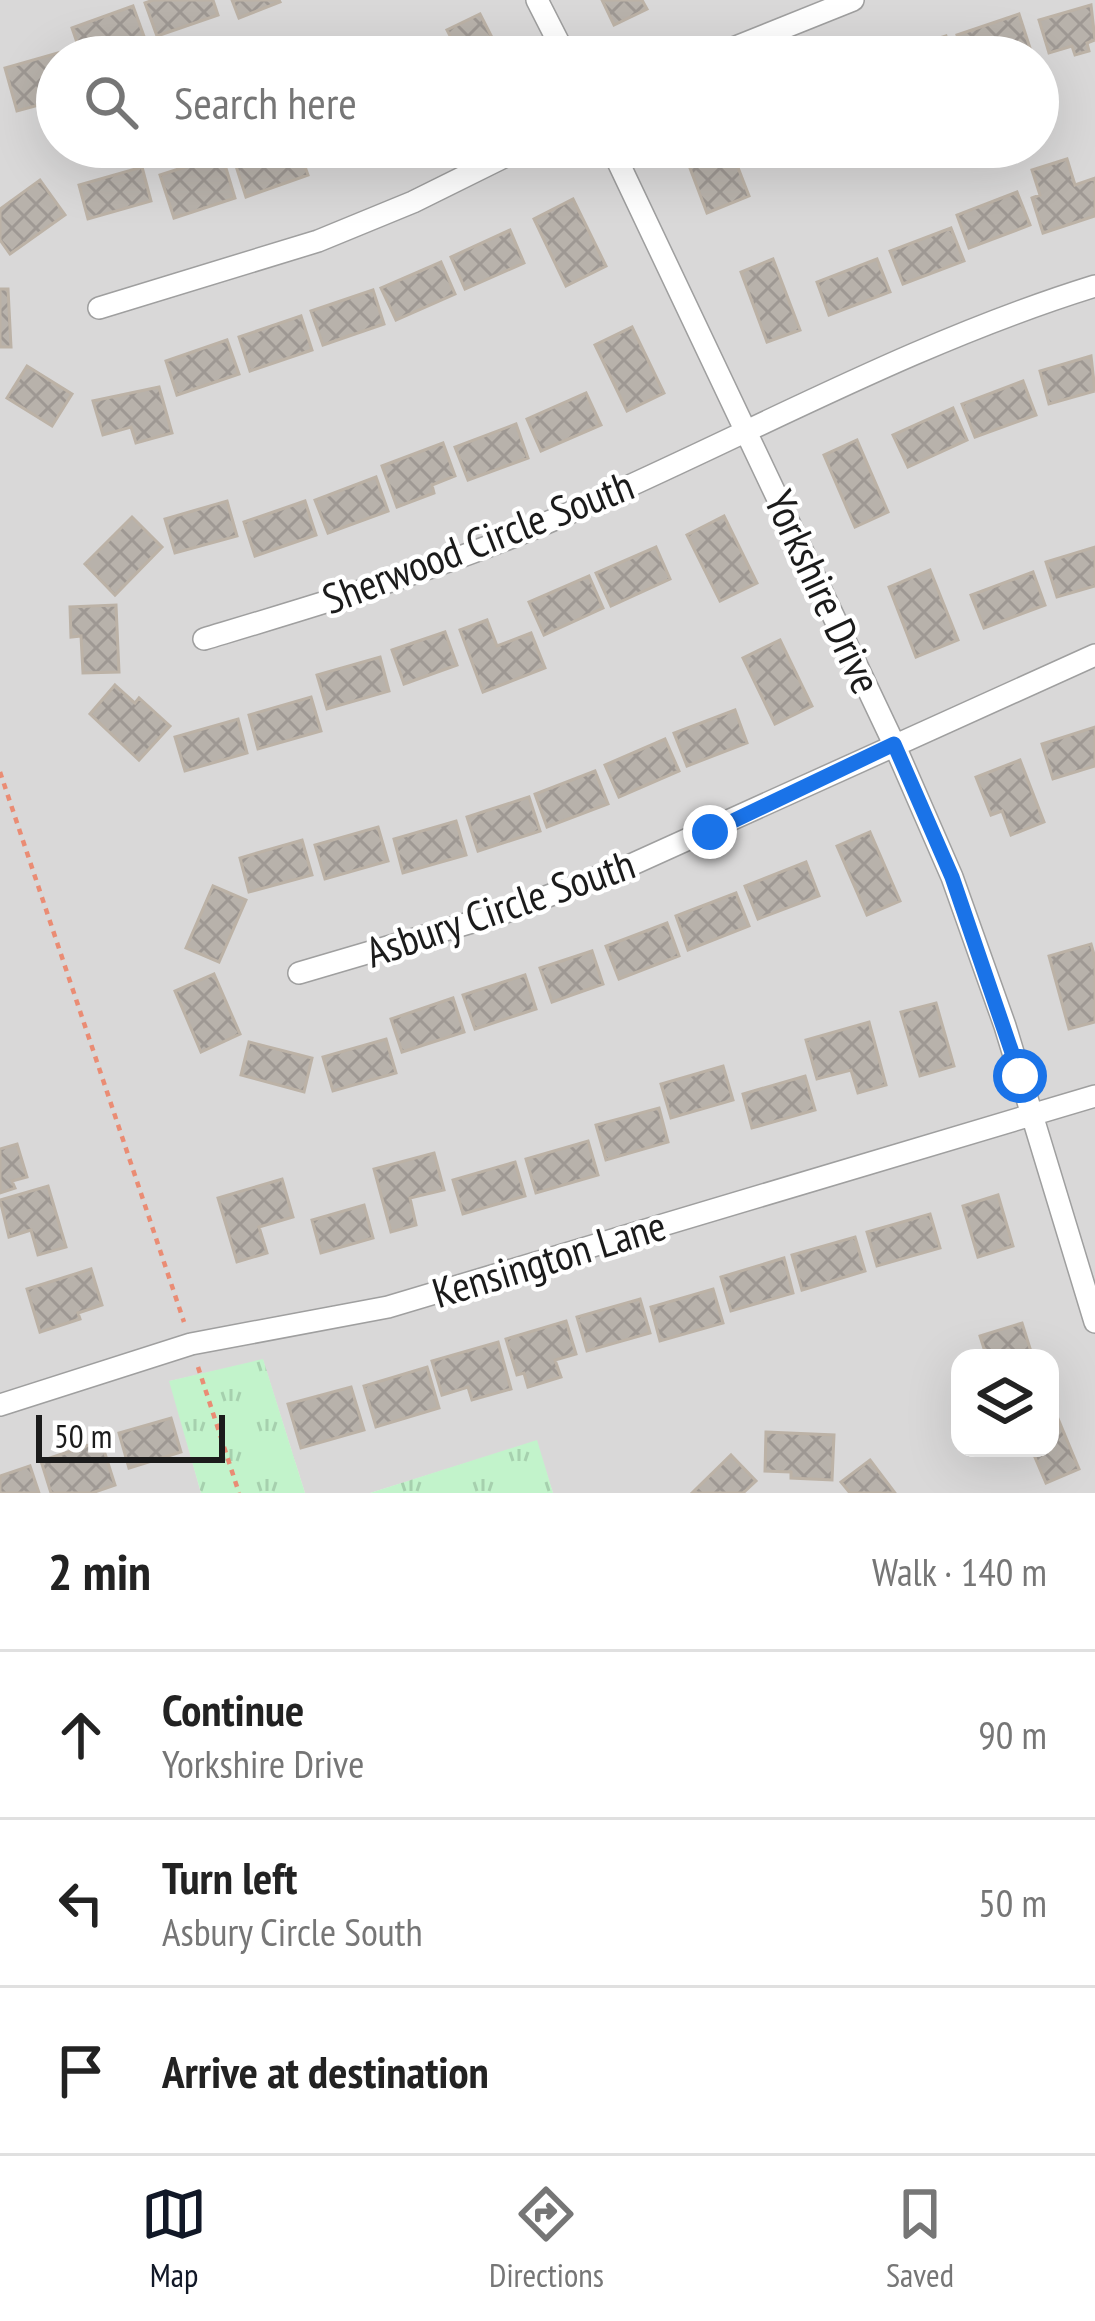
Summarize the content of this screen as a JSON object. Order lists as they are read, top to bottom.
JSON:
{
  "streets": {
    "street": [
      "Sherwood Circle South",
      "Yorkshire Drive",
      "Asbury Circle South",
      "Kensington Lane"
    ]
  },
  "crossings": [
    ["Sherwood Circle South", "Yorkshire Drive"],
    ["Yorkshire Drive", "Asbury Circle South"],
    ["Yorkshire Drive", "Kensington Lane"]
  ],
  "scale_bar": "50 m",
  "page": {
    "search": "Search here",
    "scale": "50 m",
    "heading": ["2 min", "Walk · 140 m"],
    "list": [
      ["Continue", "Yorkshire Drive", "90 m"],
      ["Turn left", "Asbury Circle South", "50 m"],
      "Arrive at destination"
    ],
    "nav": ["Map", "Directions", "Saved"]
  }
}
